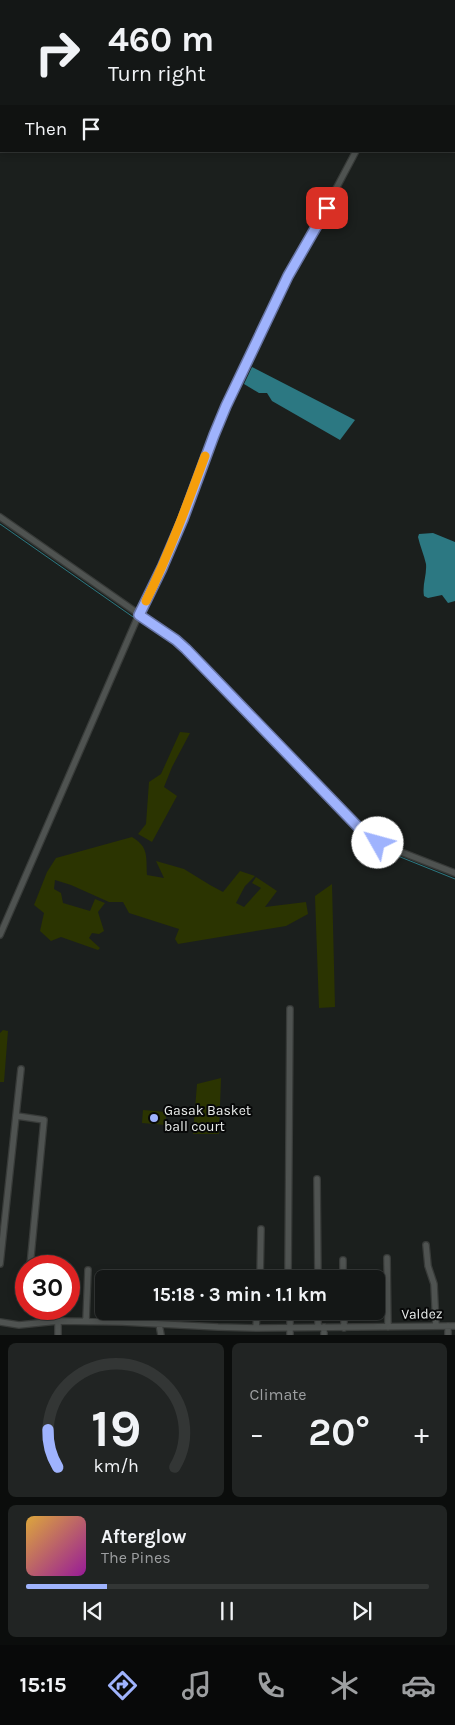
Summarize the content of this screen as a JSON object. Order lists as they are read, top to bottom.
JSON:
{
  "streets": {
    "street": ["Valdez"]
  },
  "places": ["Gasak Basket ball court"],
  "page": {
    "turn": ["460 m", "Turn right"],
    "then": "Then",
    "limit": "30",
    "trip": "15:18 · 3 min · 1.1 km",
    "tile": "Climate",
    "heat": ["−", "20°", "+"],
    "song": ["Afterglow", "The Pines"],
    "tabs": "15:15",
    "gauge": ["19", "km/h"]
  }
}
